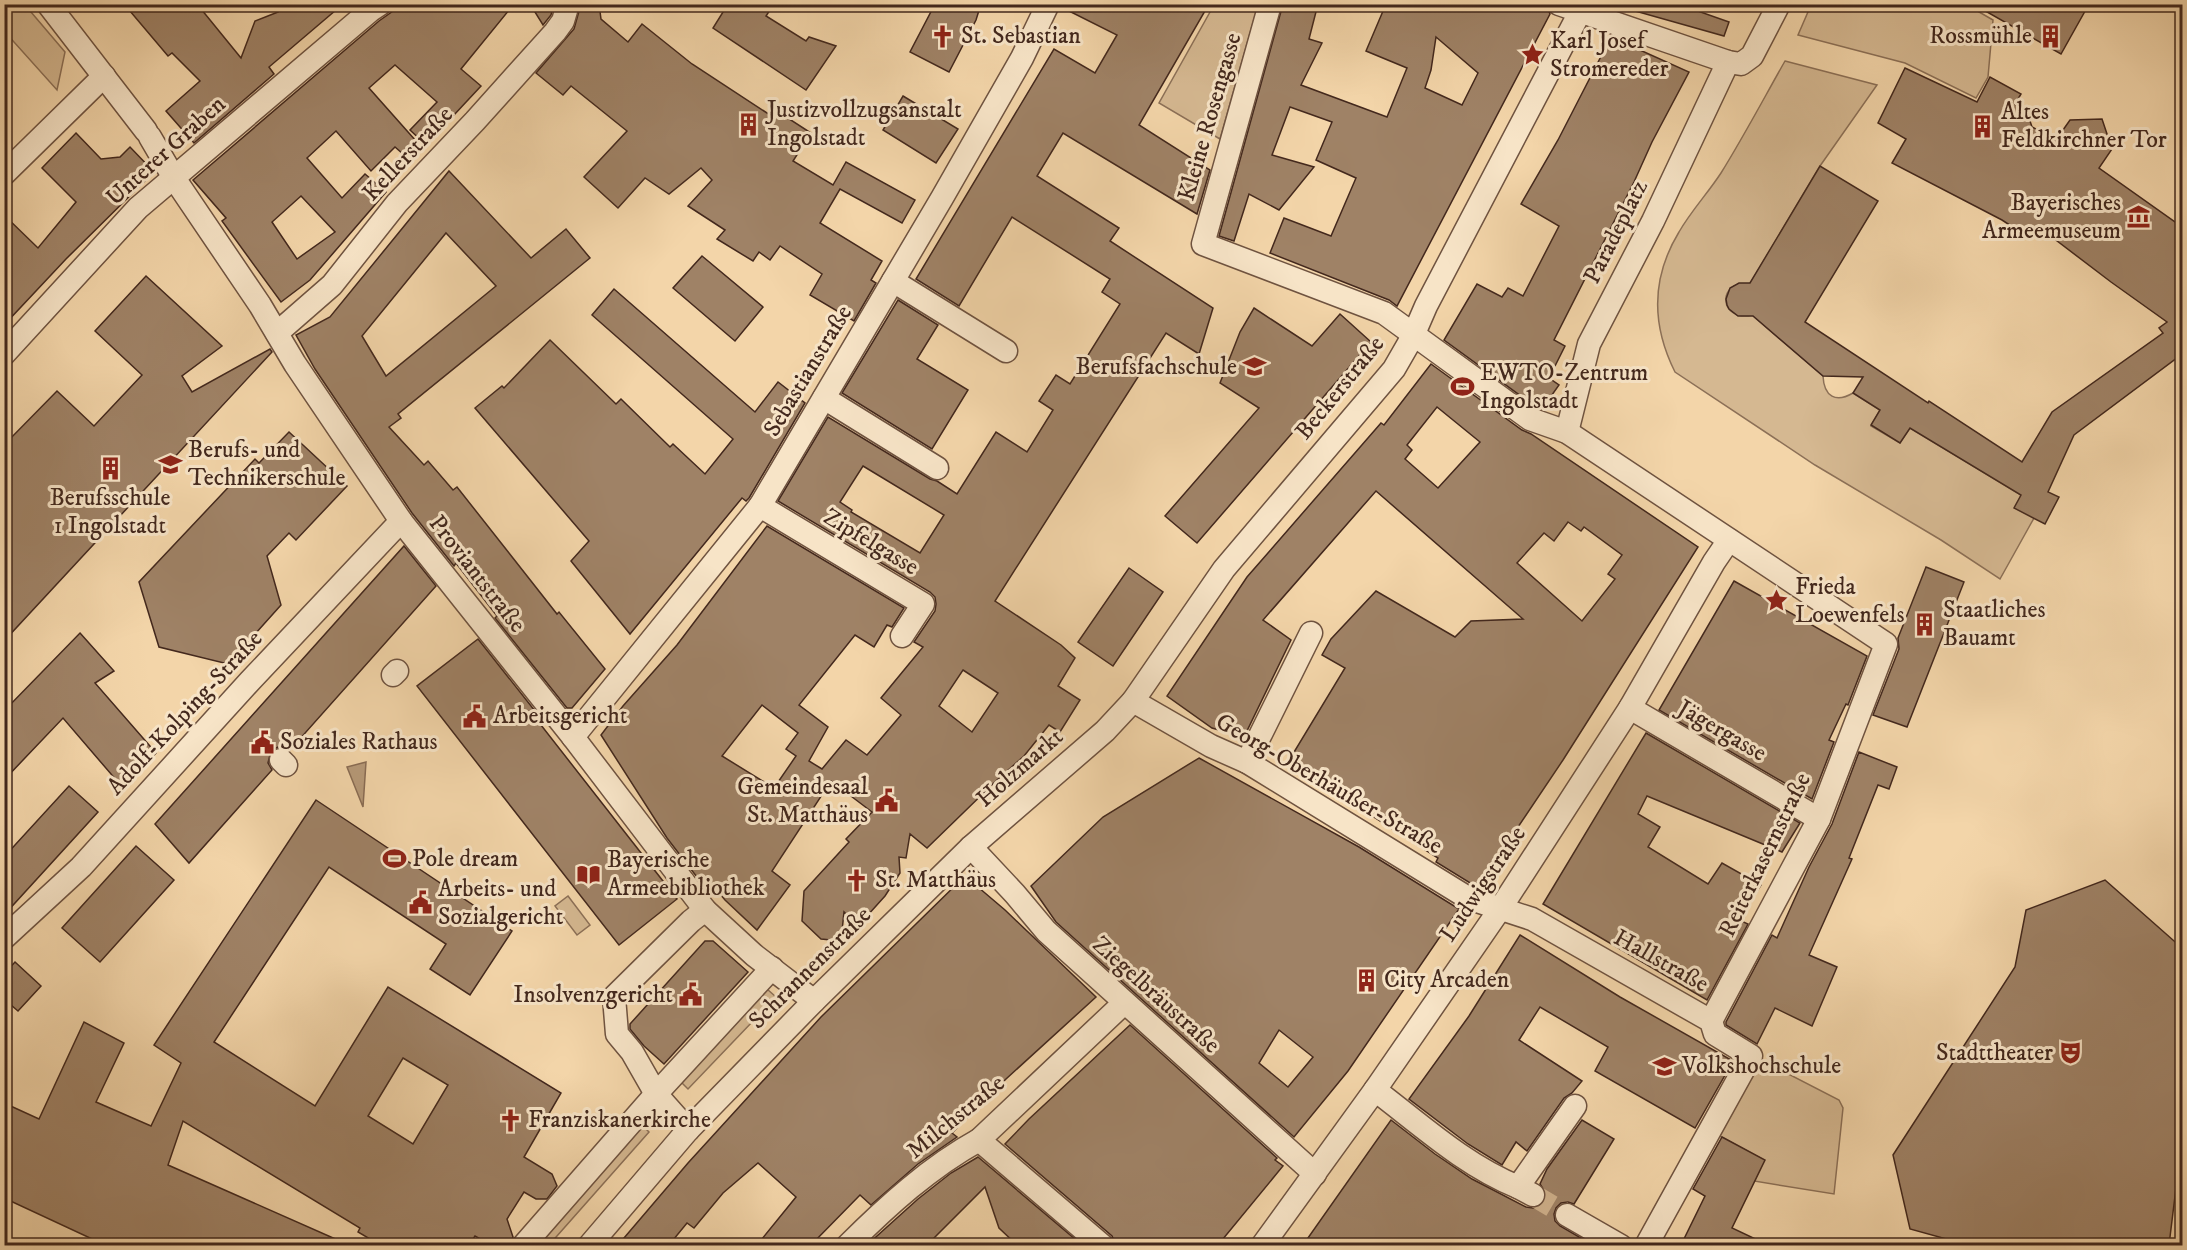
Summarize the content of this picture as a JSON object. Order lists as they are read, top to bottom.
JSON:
{
  "streets": {
    "street": [
      "Kleine Rosengasse",
      "Unterer Graben",
      "Kellerstraße",
      "Paradeplatz",
      "Sebastianstraße",
      "Beckerstraße",
      "Zipfelgasse",
      "Proviantstraße",
      "Adolf-Kolping-Straße",
      "Jägergasse",
      "Holzmarkt",
      "Georg-Oberhäußer-Straße",
      "Reiterkasernstraße",
      "Ludwigstraße",
      "Hallstraße",
      "Schrannenstraße",
      "Ziegelbräustraße",
      "Milchstraße"
    ]
  },
  "crossings": [
    ["Kleine Rosengasse", "Beckerstraße"],
    ["Unterer Graben", "Proviantstraße"],
    ["Kellerstraße", "Proviantstraße"],
    ["Sebastianstraße", "Zipfelgasse"],
    ["Sebastianstraße", "Proviantstraße"],
    ["Beckerstraße", "Holzmarkt"],
    ["Beckerstraße", "Georg-Oberhäußer-Straße"],
    ["Proviantstraße", "Adolf-Kolping-Straße"],
    ["Proviantstraße", "Schrannenstraße"],
    ["Jägergasse", "Reiterkasernstraße"],
    ["Jägergasse", "Ludwigstraße"],
    ["Holzmarkt", "Schrannenstraße"],
    ["Holzmarkt", "Ziegelbräustraße"],
    ["Georg-Oberhäußer-Straße", "Ludwigstraße"],
    ["Georg-Oberhäußer-Straße", "Hallstraße"],
    ["Reiterkasernstraße", "Ludwigstraße"],
    ["Reiterkasernstraße", "Hallstraße"],
    ["Ludwigstraße", "Hallstraße"],
    ["Ludwigstraße", "Ziegelbräustraße"],
    ["Schrannenstraße", "Ziegelbräustraße"],
    ["Ziegelbräustraße", "Milchstraße"]
  ],
  "places": {
    "church": ["St. Sebastian", "St. Matthäus", "Franziskanerkirche"],
    "building": [
      "Rossmühle",
      "Justizvollzugsanstalt Ingolstadt",
      "Altes Feldkirchner Tor",
      "Berufsschule 1 Ingolstadt",
      "Staatliches Bauamt",
      "City Arcaden"
    ],
    "place": ["Karl Josef Stromereder", "Frieda Loewenfels"],
    "museum": ["Bayerisches Armeemuseum"],
    "school or university": ["Berufsfachschule", "Berufs- und Technikerschule", "Volkshochschule"],
    "sports": ["EWTO-Zentrum Ingolstadt", "Pole dream"],
    "public building": [
      "Arbeitsgericht",
      "Soziales Rathaus",
      "Gemeindesaal St. Matthäus",
      "Arbeits- und Sozialgericht",
      "Insolvenzgericht"
    ],
    "library": ["Bayerische Armeebibliothek"],
    "theatre": ["Stadttheater"]
  }
}
